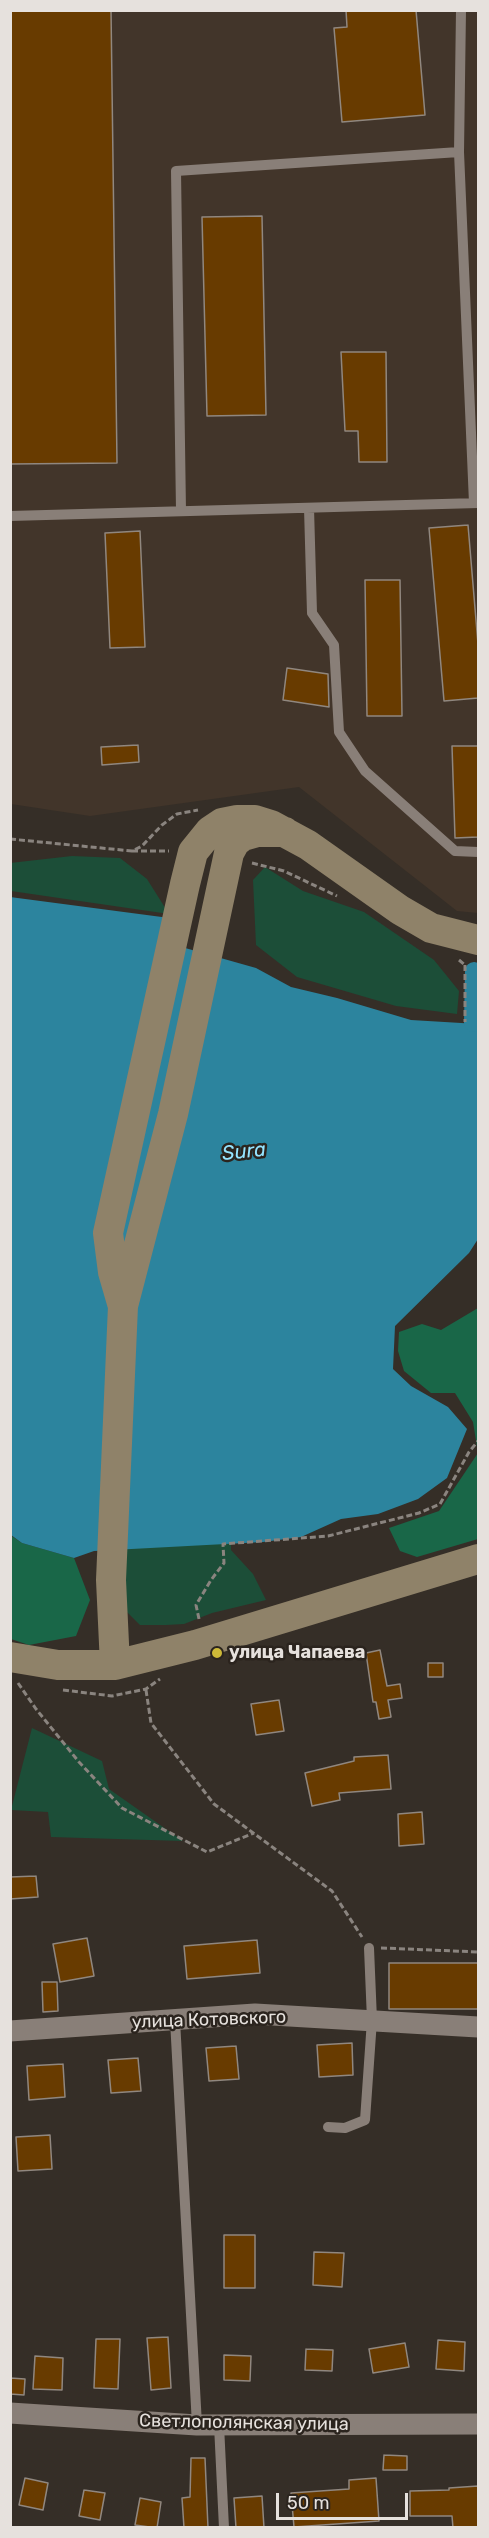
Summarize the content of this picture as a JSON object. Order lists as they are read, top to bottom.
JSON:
{
  "streets": {
    "street": ["улица Котовского", "Светлополянская улица"]
  },
  "water": ["Sura"],
  "places": ["улица Чапаева"],
  "scale_bar": "50 m"
}
